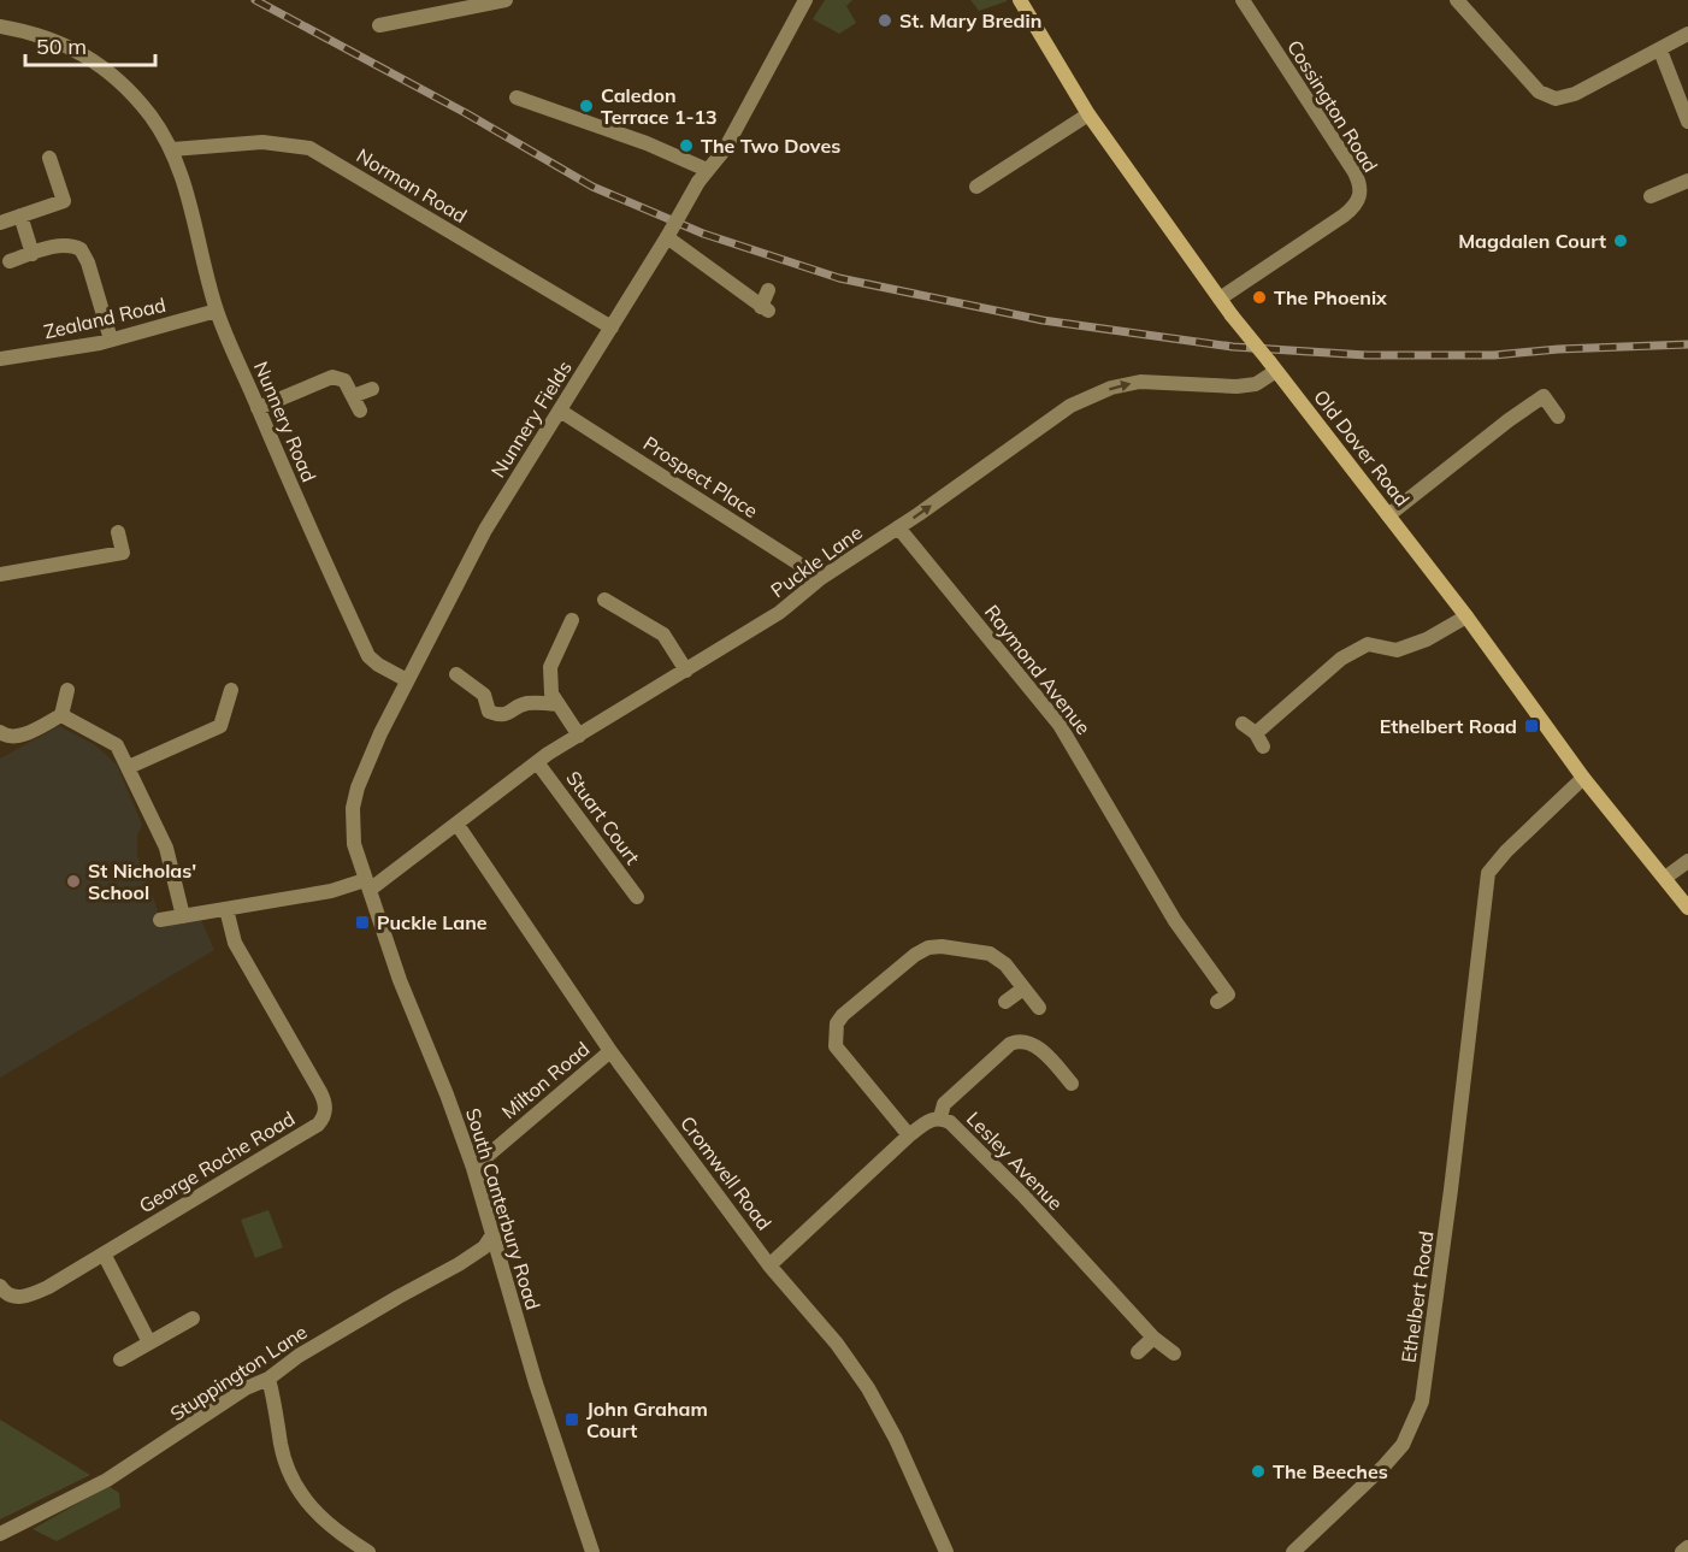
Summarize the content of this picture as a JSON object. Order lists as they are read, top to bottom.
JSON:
{
  "streets": {
    "street": [
      "Cossington Road",
      "Norman Road",
      "Zealand Road",
      "Nunnery Fields",
      "Nunnery Road",
      "Old Dover Road",
      "Prospect Place",
      "Puckle Lane",
      "Raymond Avenue",
      "Stuart Court",
      "Milton Road",
      "Lesley Avenue",
      "George Roche Road",
      "Cromwell Road",
      "South Canterbury Road",
      "Ethelbert Road",
      "Stuppington Lane"
    ]
  },
  "crossings": [
    ["Cossington Road", "Old Dover Road"],
    ["Norman Road", "Nunnery Fields"],
    ["Norman Road", "Nunnery Road"],
    ["Zealand Road", "Nunnery Road"],
    ["Nunnery Fields", "Nunnery Road"],
    ["Nunnery Fields", "Prospect Place"],
    ["Nunnery Fields", "Puckle Lane"],
    ["Nunnery Fields", "South Canterbury Road"],
    ["Old Dover Road", "Puckle Lane"],
    ["Old Dover Road", "Ethelbert Road"],
    ["Prospect Place", "Puckle Lane"],
    ["Puckle Lane", "Raymond Avenue"],
    ["Puckle Lane", "Stuart Court"],
    ["Puckle Lane", "Cromwell Road"],
    ["Puckle Lane", "South Canterbury Road"],
    ["Milton Road", "Cromwell Road"],
    ["Milton Road", "South Canterbury Road"],
    ["Lesley Avenue", "Cromwell Road"],
    ["South Canterbury Road", "Stuppington Lane"]
  ],
  "one_way": ["Puckle Lane"],
  "places": {
    "other": [
      "St. Mary Bredin",
      "Caledon Terrace 1-13",
      "The Two Doves",
      "Magdalen Court",
      "The Phoenix",
      "St Nicholas' School",
      "The Beeches"
    ],
    "transit": ["Ethelbert Road", "Puckle Lane", "John Graham Court"]
  },
  "scale_bar": "50 m"
}
